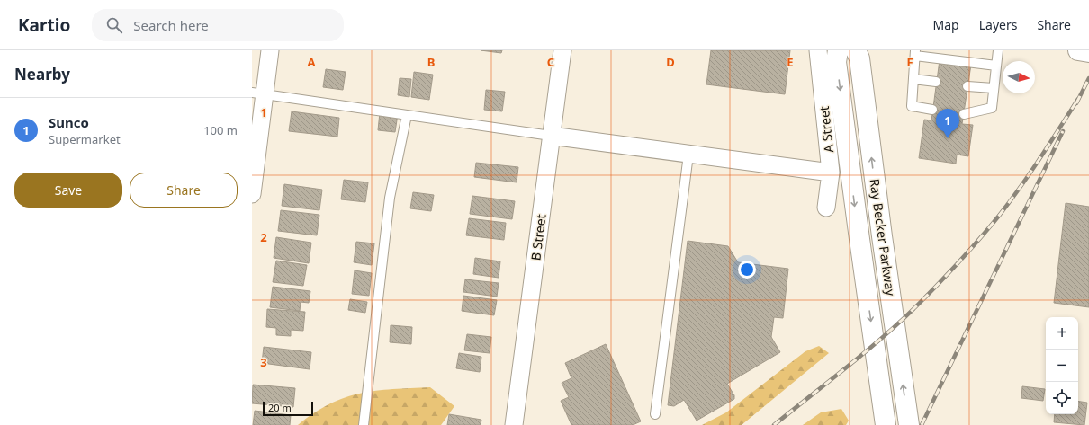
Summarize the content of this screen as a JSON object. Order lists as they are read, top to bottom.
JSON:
{
  "streets": {
    "main road": ["Ray Becker Parkway"],
    "street": ["A Street", "B Street"]
  },
  "scale_bar": "20 m",
  "north": "right",
  "page": {
    "header": "Kartio",
    "search": "Search here",
    "nav": ["Map", "Layers", "Share"],
    "heading": "Nearby",
    "list": [
      {
        "mark": "1",
        "name": "Sunco",
        "note": "Supermarket",
        "value": "100 m"
      }
    ],
    "pins": "1",
    "buttons": ["Save", "Share"],
    "map_buttons": ["+", "−"],
    "scale": "20 m"
  },
  "grid": {
    "columns": [
      "A",
      "B",
      "C",
      "D",
      "E",
      "F"
    ],
    "rows": ["1", "2", "3"]
  }
}
